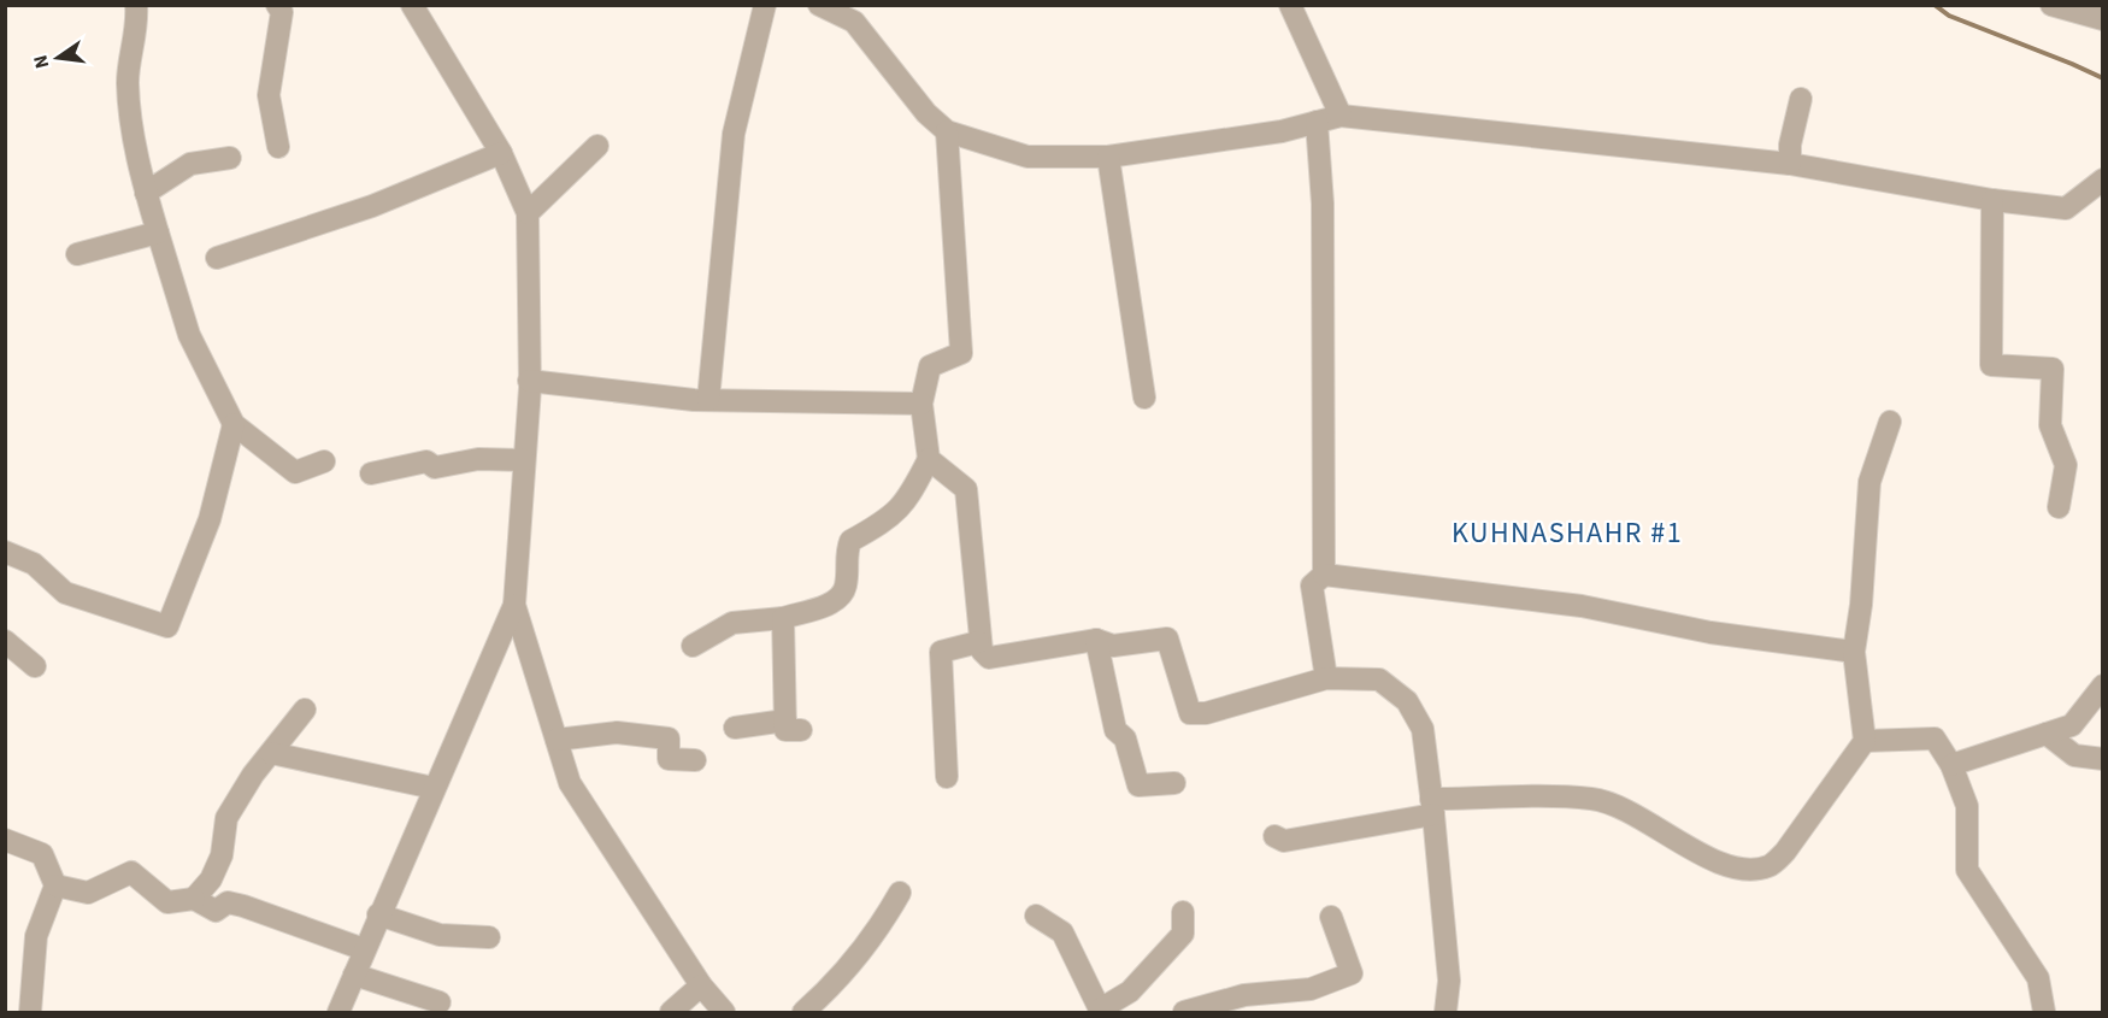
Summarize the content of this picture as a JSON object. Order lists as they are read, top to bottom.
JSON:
{
  "districts": ["KUHNASHAHR #1"],
  "north": "left"
}
